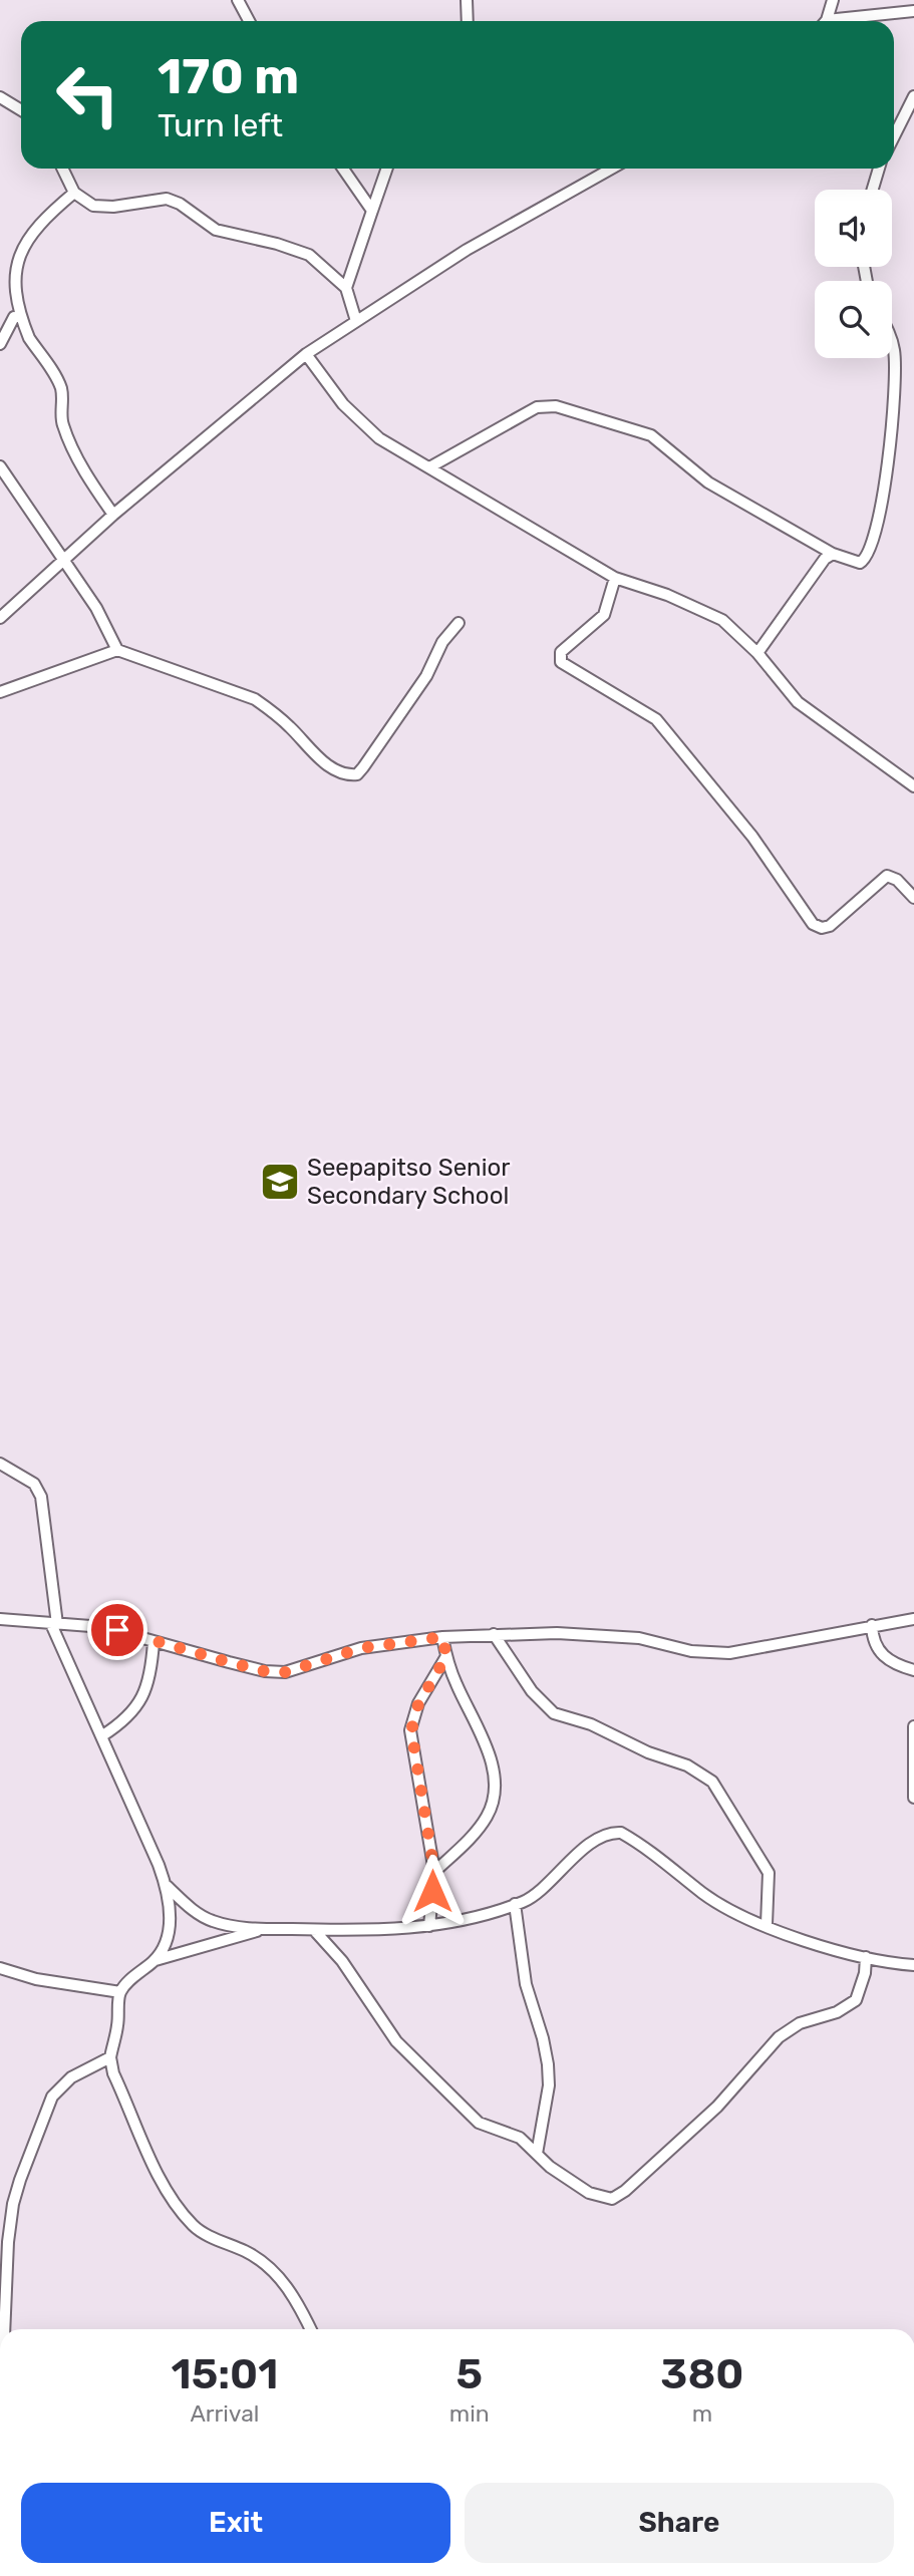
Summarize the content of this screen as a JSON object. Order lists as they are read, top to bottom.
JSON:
{
  "places": {
    "school or university": ["Seepapitso Senior Secondary School"]
  },
  "page": {
    "turn": ["170 m", "Turn left"],
    "eta": [
      "15:01",
      "Arrival",
      "5",
      "min",
      "380",
      "m"
    ],
    "buttons": ["Exit", "Share"]
  }
}
